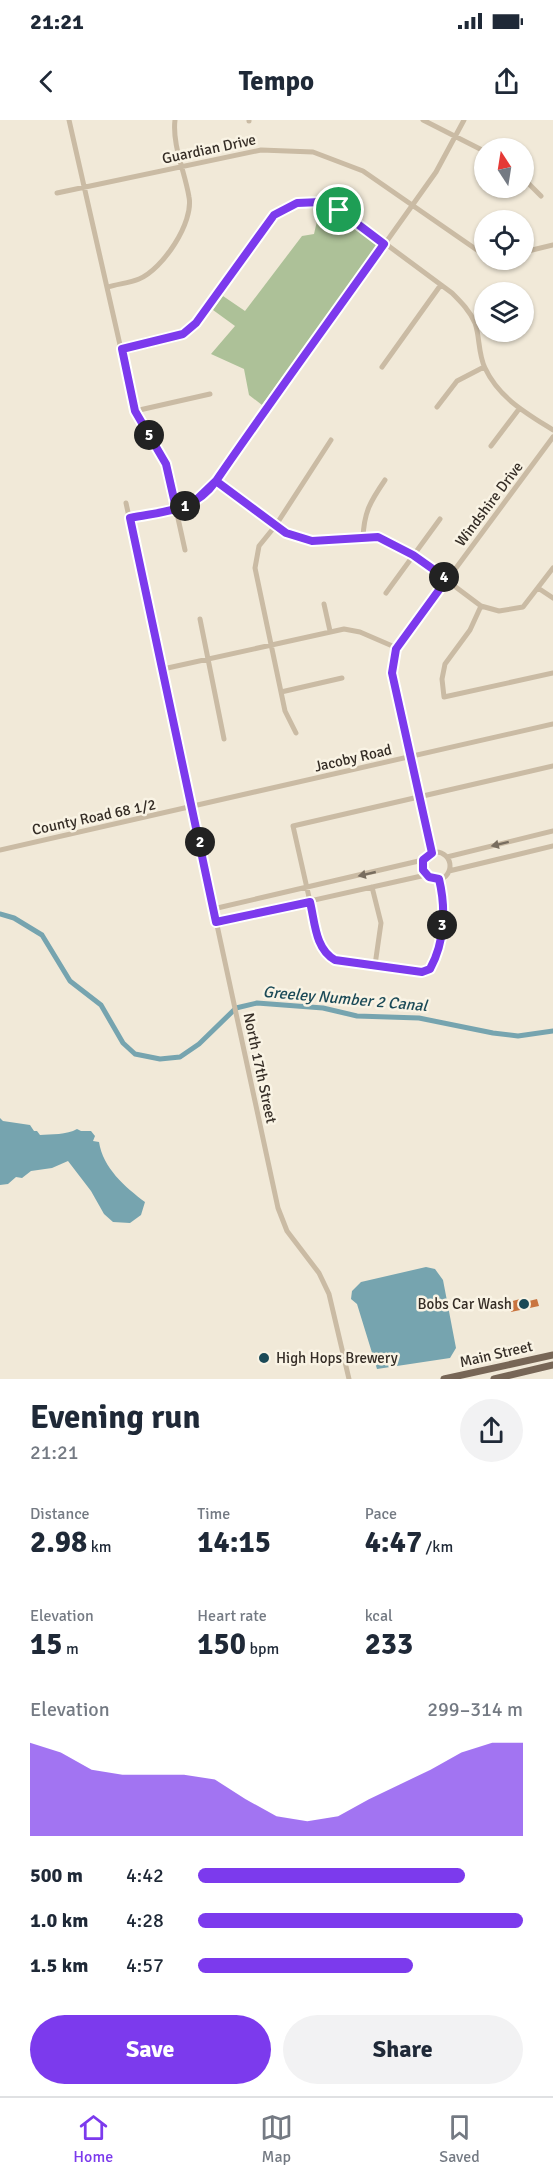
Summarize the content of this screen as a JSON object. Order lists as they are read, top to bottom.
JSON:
{
  "streets": {
    "main road": ["Main Street"],
    "street": [
      "Guardian Drive",
      "Windshire Drive",
      "Jacoby Road",
      "County Road 68 1/2",
      "North 17th Street"
    ]
  },
  "crossings": [
    ["Windshire Drive", "Jacoby Road"],
    ["Jacoby Road", "County Road 68 1/2"],
    ["Jacoby Road", "North 17th Street"],
    ["County Road 68 1/2", "North 17th Street"]
  ],
  "water": ["Greeley Number 2 Canal"],
  "places": ["Bobs Car Wash", "High Hops Brewery"],
  "north": "top",
  "page": {
    "status": "21:21",
    "header": "Tempo",
    "pins": [
      "5",
      "1",
      "4",
      "2",
      "3"
    ],
    "heading": ["Evening run", "21:21"],
    "stats": [
      ["Distance", "2.98 km"],
      ["Time", "14:15"],
      ["Pace", "4:47 /km"],
      ["Elevation", "15 m"],
      ["Heart rate", "150 bpm"],
      ["kcal", "233"]
    ],
    "chart": ["Elevation", "299–314 m"],
    "list": [
      {
        "name": "500 m",
        "note": "4:42"
      },
      {
        "name": "1.0 km",
        "note": "4:28"
      },
      {
        "name": "1.5 km",
        "note": "4:57"
      }
    ],
    "buttons": ["Save", "Share"],
    "tabs": ["Home", "Map", "Saved"]
  }
}
